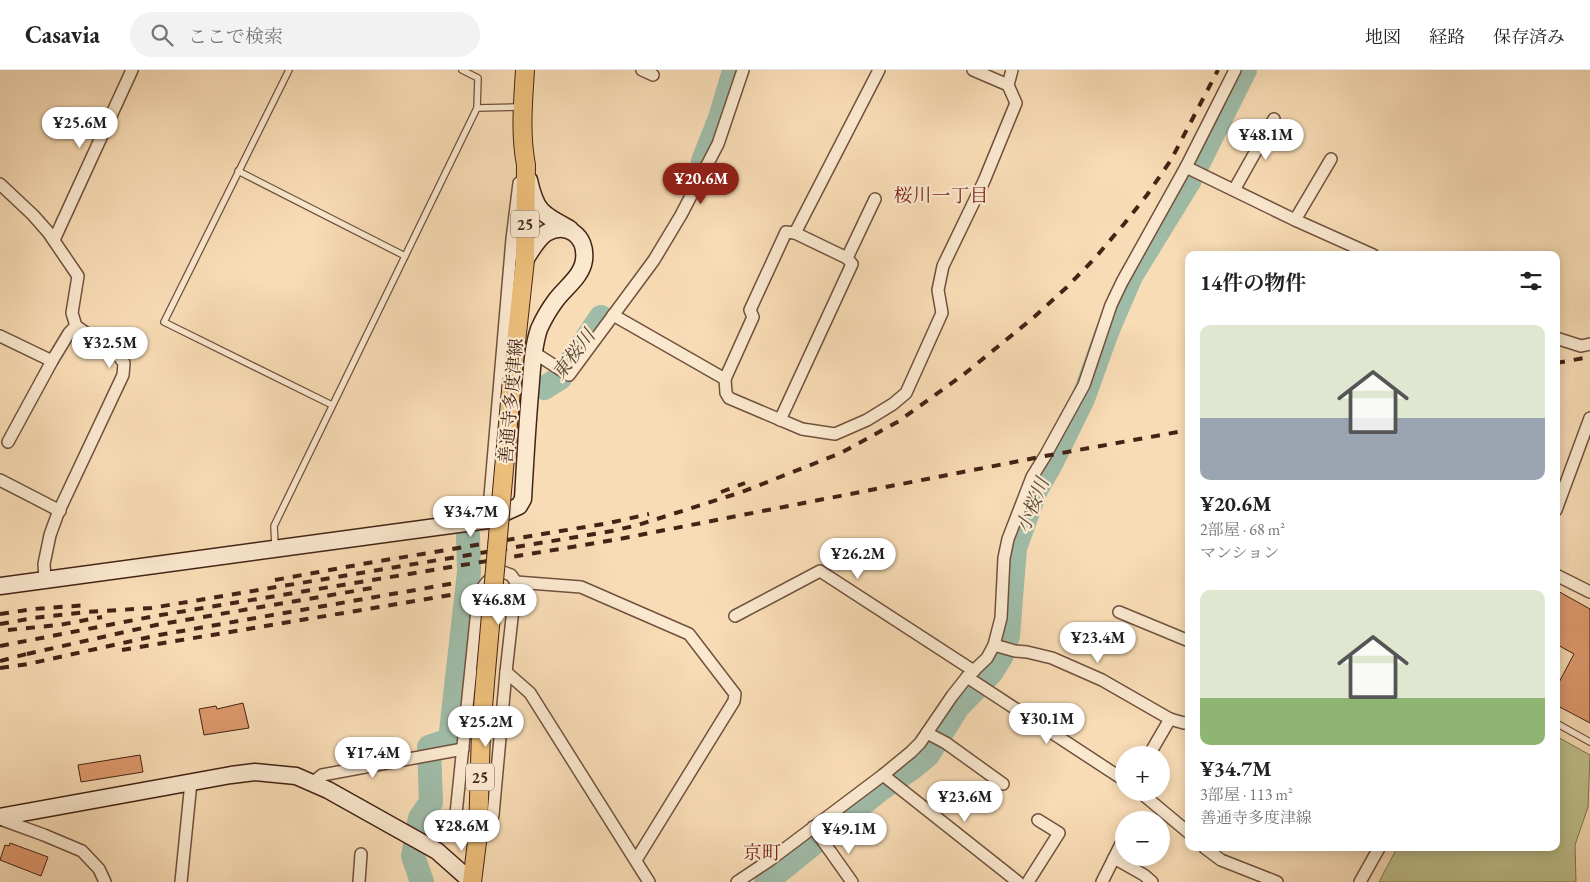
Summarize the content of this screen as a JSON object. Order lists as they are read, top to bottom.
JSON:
{
  "streets": {
    "main road": ["25", "善通寺多度津線"]
  },
  "districts": ["桜川一丁目", "京町"],
  "water": ["東桜川", "小桜川"],
  "page": {
    "header": "Casavia",
    "search": "ここで検索",
    "nav": ["地図", "経路", "保存済み"],
    "price": [
      "¥25.6M",
      "¥48.1M",
      "¥20.6M",
      "¥32.5M",
      "¥34.7M",
      "¥26.2M",
      "¥46.8M",
      "¥23.4M",
      "¥30.1M",
      "¥25.2M",
      "¥17.4M",
      "¥23.6M",
      "¥28.6M",
      "¥49.1M"
    ],
    "heading": "14件の物件",
    "list": [
      {
        "name": "¥20.6M",
        "note": "2部屋 · 68 m² · マンション"
      },
      {
        "name": "¥34.7M",
        "note": "3部屋 · 113 m² · 善通寺多度津線"
      }
    ],
    "map_buttons": ["+", "−"]
  }
}
